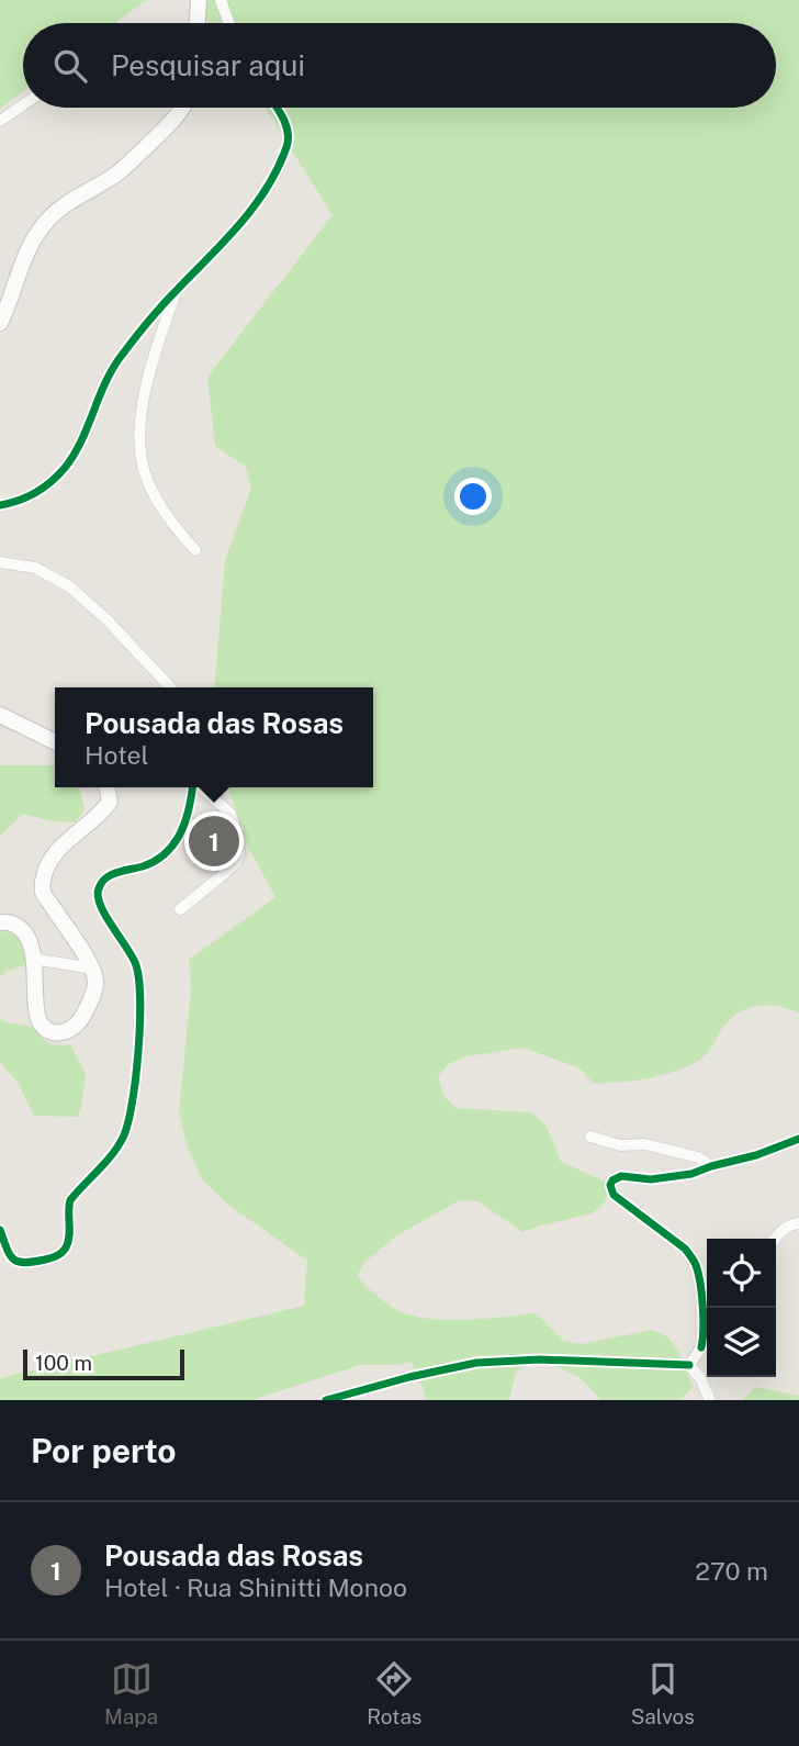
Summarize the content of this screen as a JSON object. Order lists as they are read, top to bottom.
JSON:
{
  "scale_bar": "100 m",
  "page": {
    "search": "Pesquisar aqui",
    "popup": ["Pousada das Rosas", "Hotel"],
    "pins": "1",
    "scale": "100 m",
    "heading": "Por perto",
    "list": [
      {
        "mark": "1",
        "name": "Pousada das Rosas",
        "note": "Hotel · Rua Shinitti Monoo",
        "value": "270 m"
      }
    ],
    "nav": ["Mapa", "Rotas", "Salvos"]
  }
}
